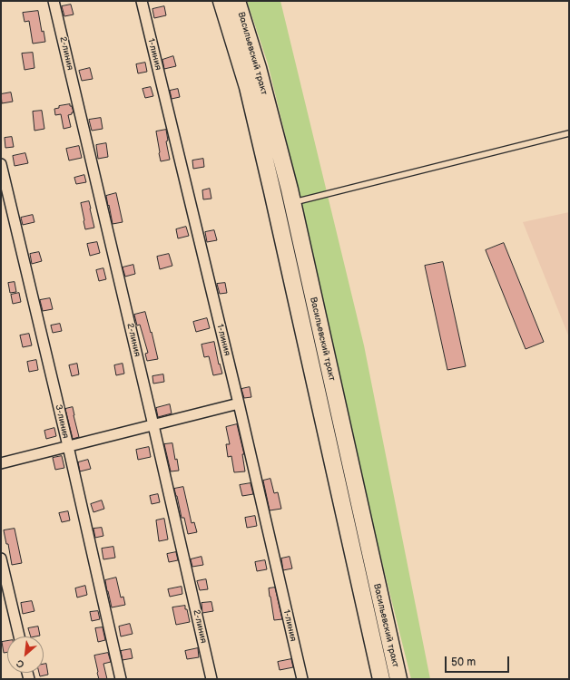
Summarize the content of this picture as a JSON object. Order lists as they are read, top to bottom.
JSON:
{
  "streets": {
    "main road": ["Васильевский тракт"],
    "street": ["2-линия", "1-линия", "3-линия"]
  },
  "scale_bar": "50 m",
  "north": "bottom left"
}
